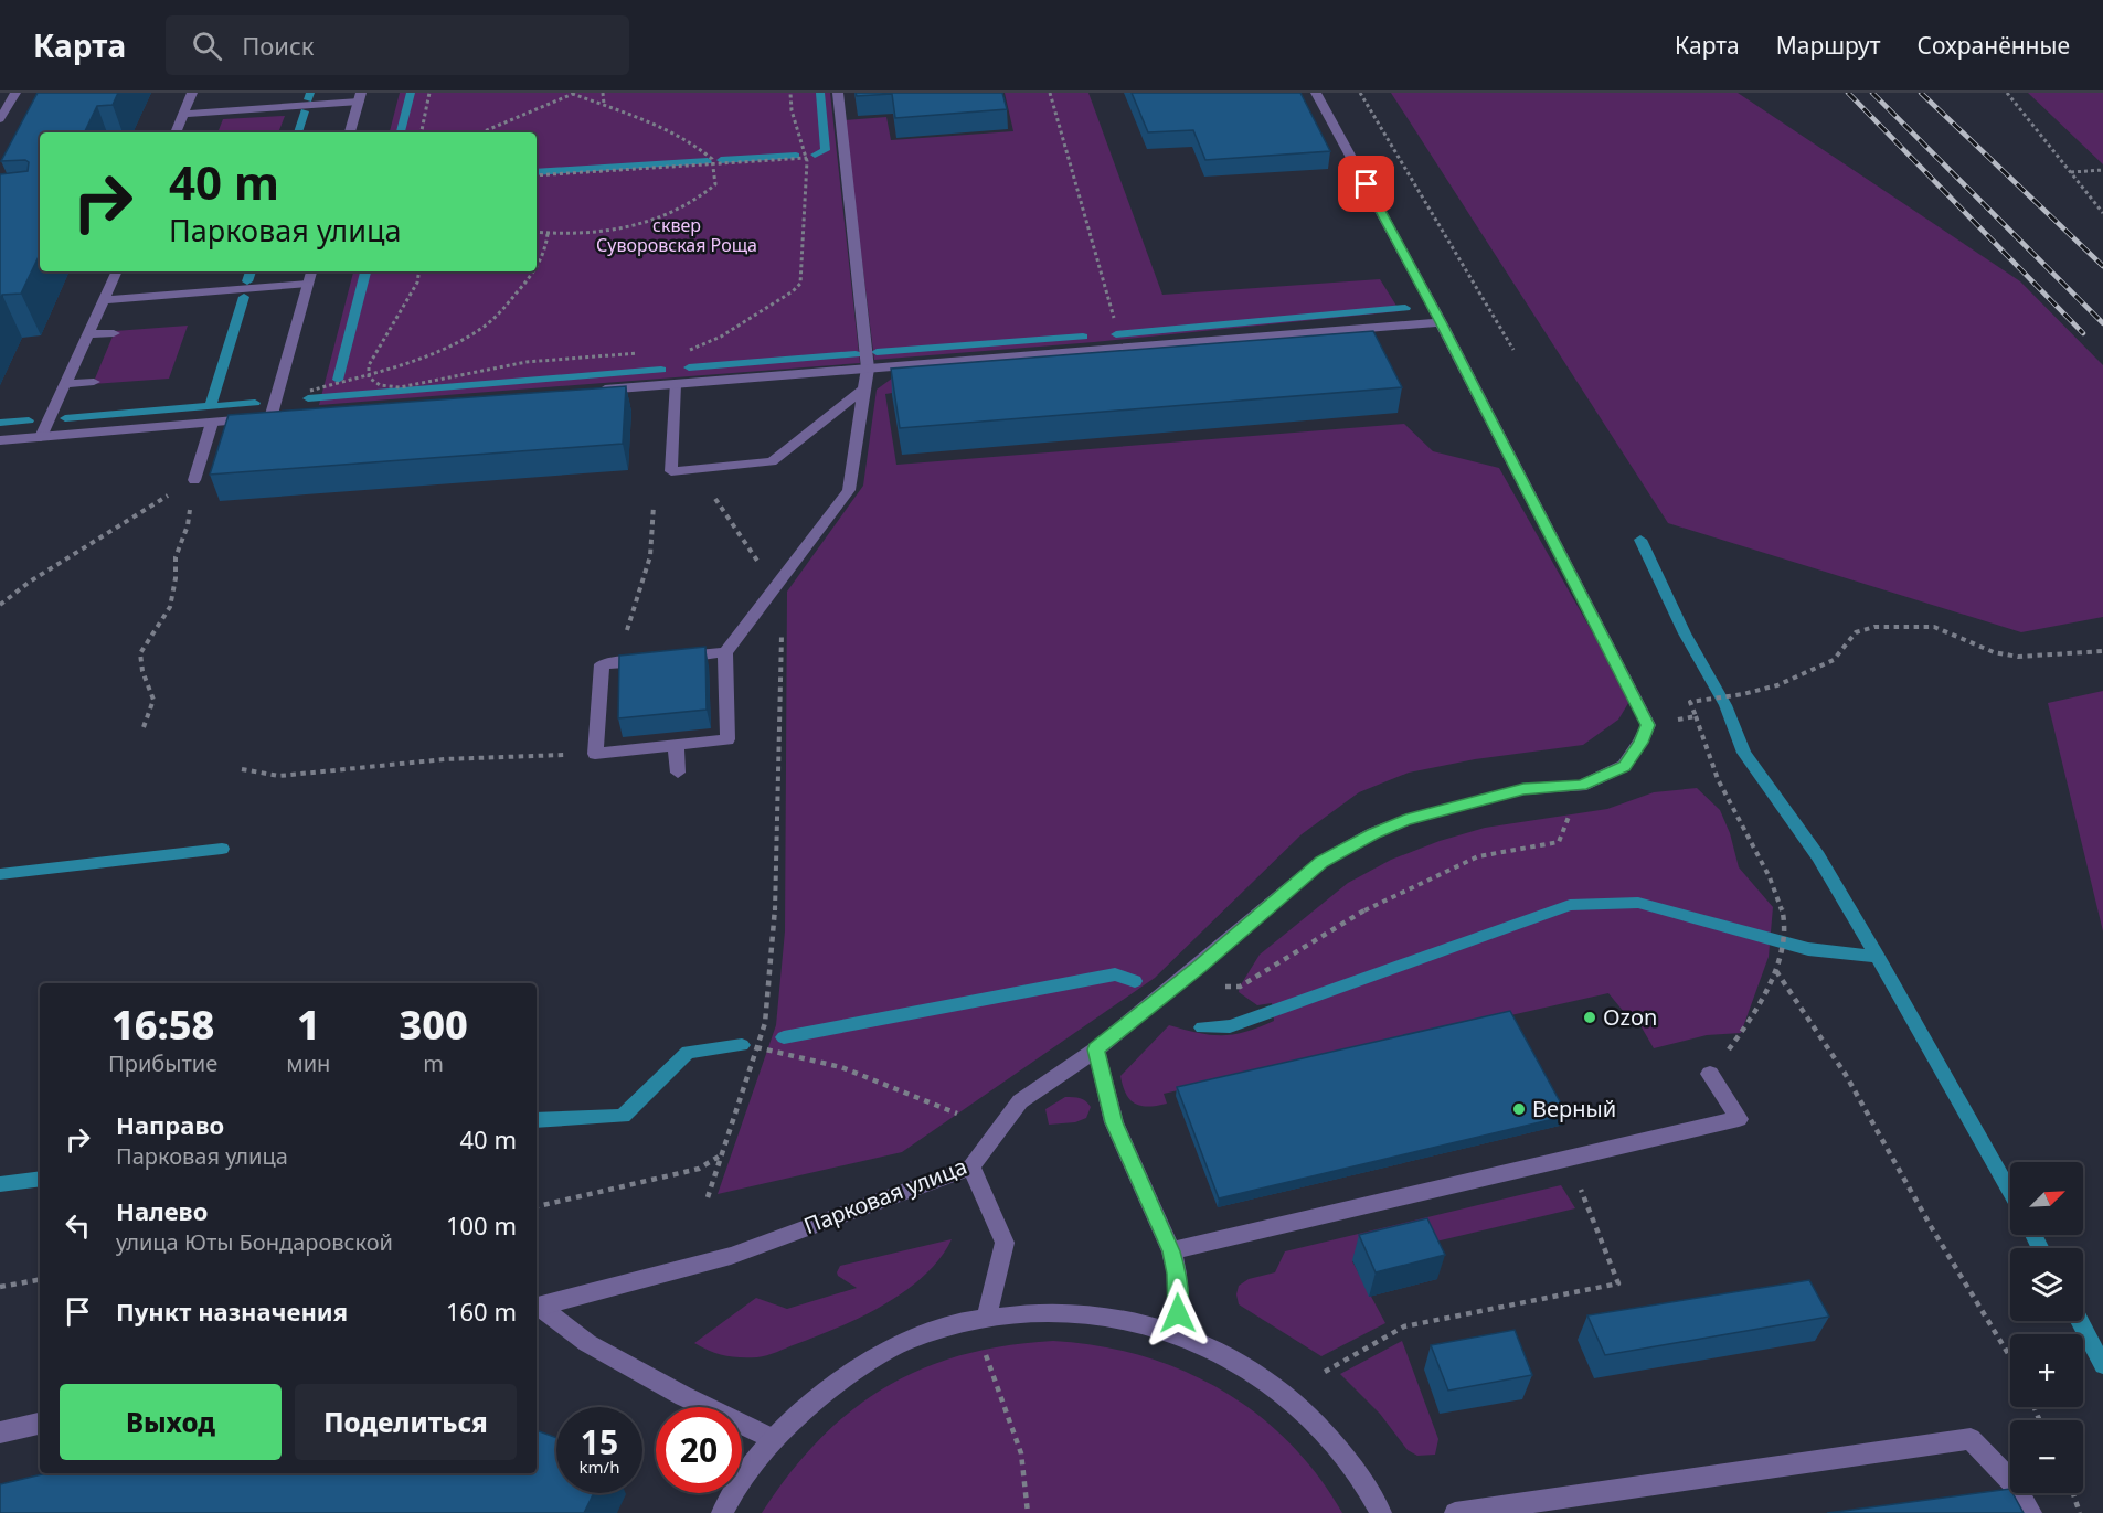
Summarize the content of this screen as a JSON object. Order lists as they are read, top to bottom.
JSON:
{
  "streets": {
    "street": ["Парковая улица"]
  },
  "parks": ["сквер Суворовская Роща"],
  "places": ["Ozon", "Верный"],
  "north": "top right",
  "page": {
    "header": "Карта",
    "search": "Поиск",
    "nav": ["Карта", "Маршрут", "Сохранённые"],
    "turn": ["40 m", "Парковая улица"],
    "eta": [
      "16:58",
      "Прибытие",
      "1",
      "мин",
      "300",
      "m"
    ],
    "list": [
      {
        "name": "Направо",
        "note": "Парковая улица",
        "value": "40 m"
      },
      {
        "name": "Налево",
        "note": "улица Юты Бондаровской",
        "value": "100 m"
      },
      {
        "name": "Пункт назначения",
        "value": "160 m"
      }
    ],
    "map_buttons": ["+", "−"],
    "buttons": ["Выход", "Поделиться"],
    "speed": "15 km/h",
    "limit": "20"
  }
}
